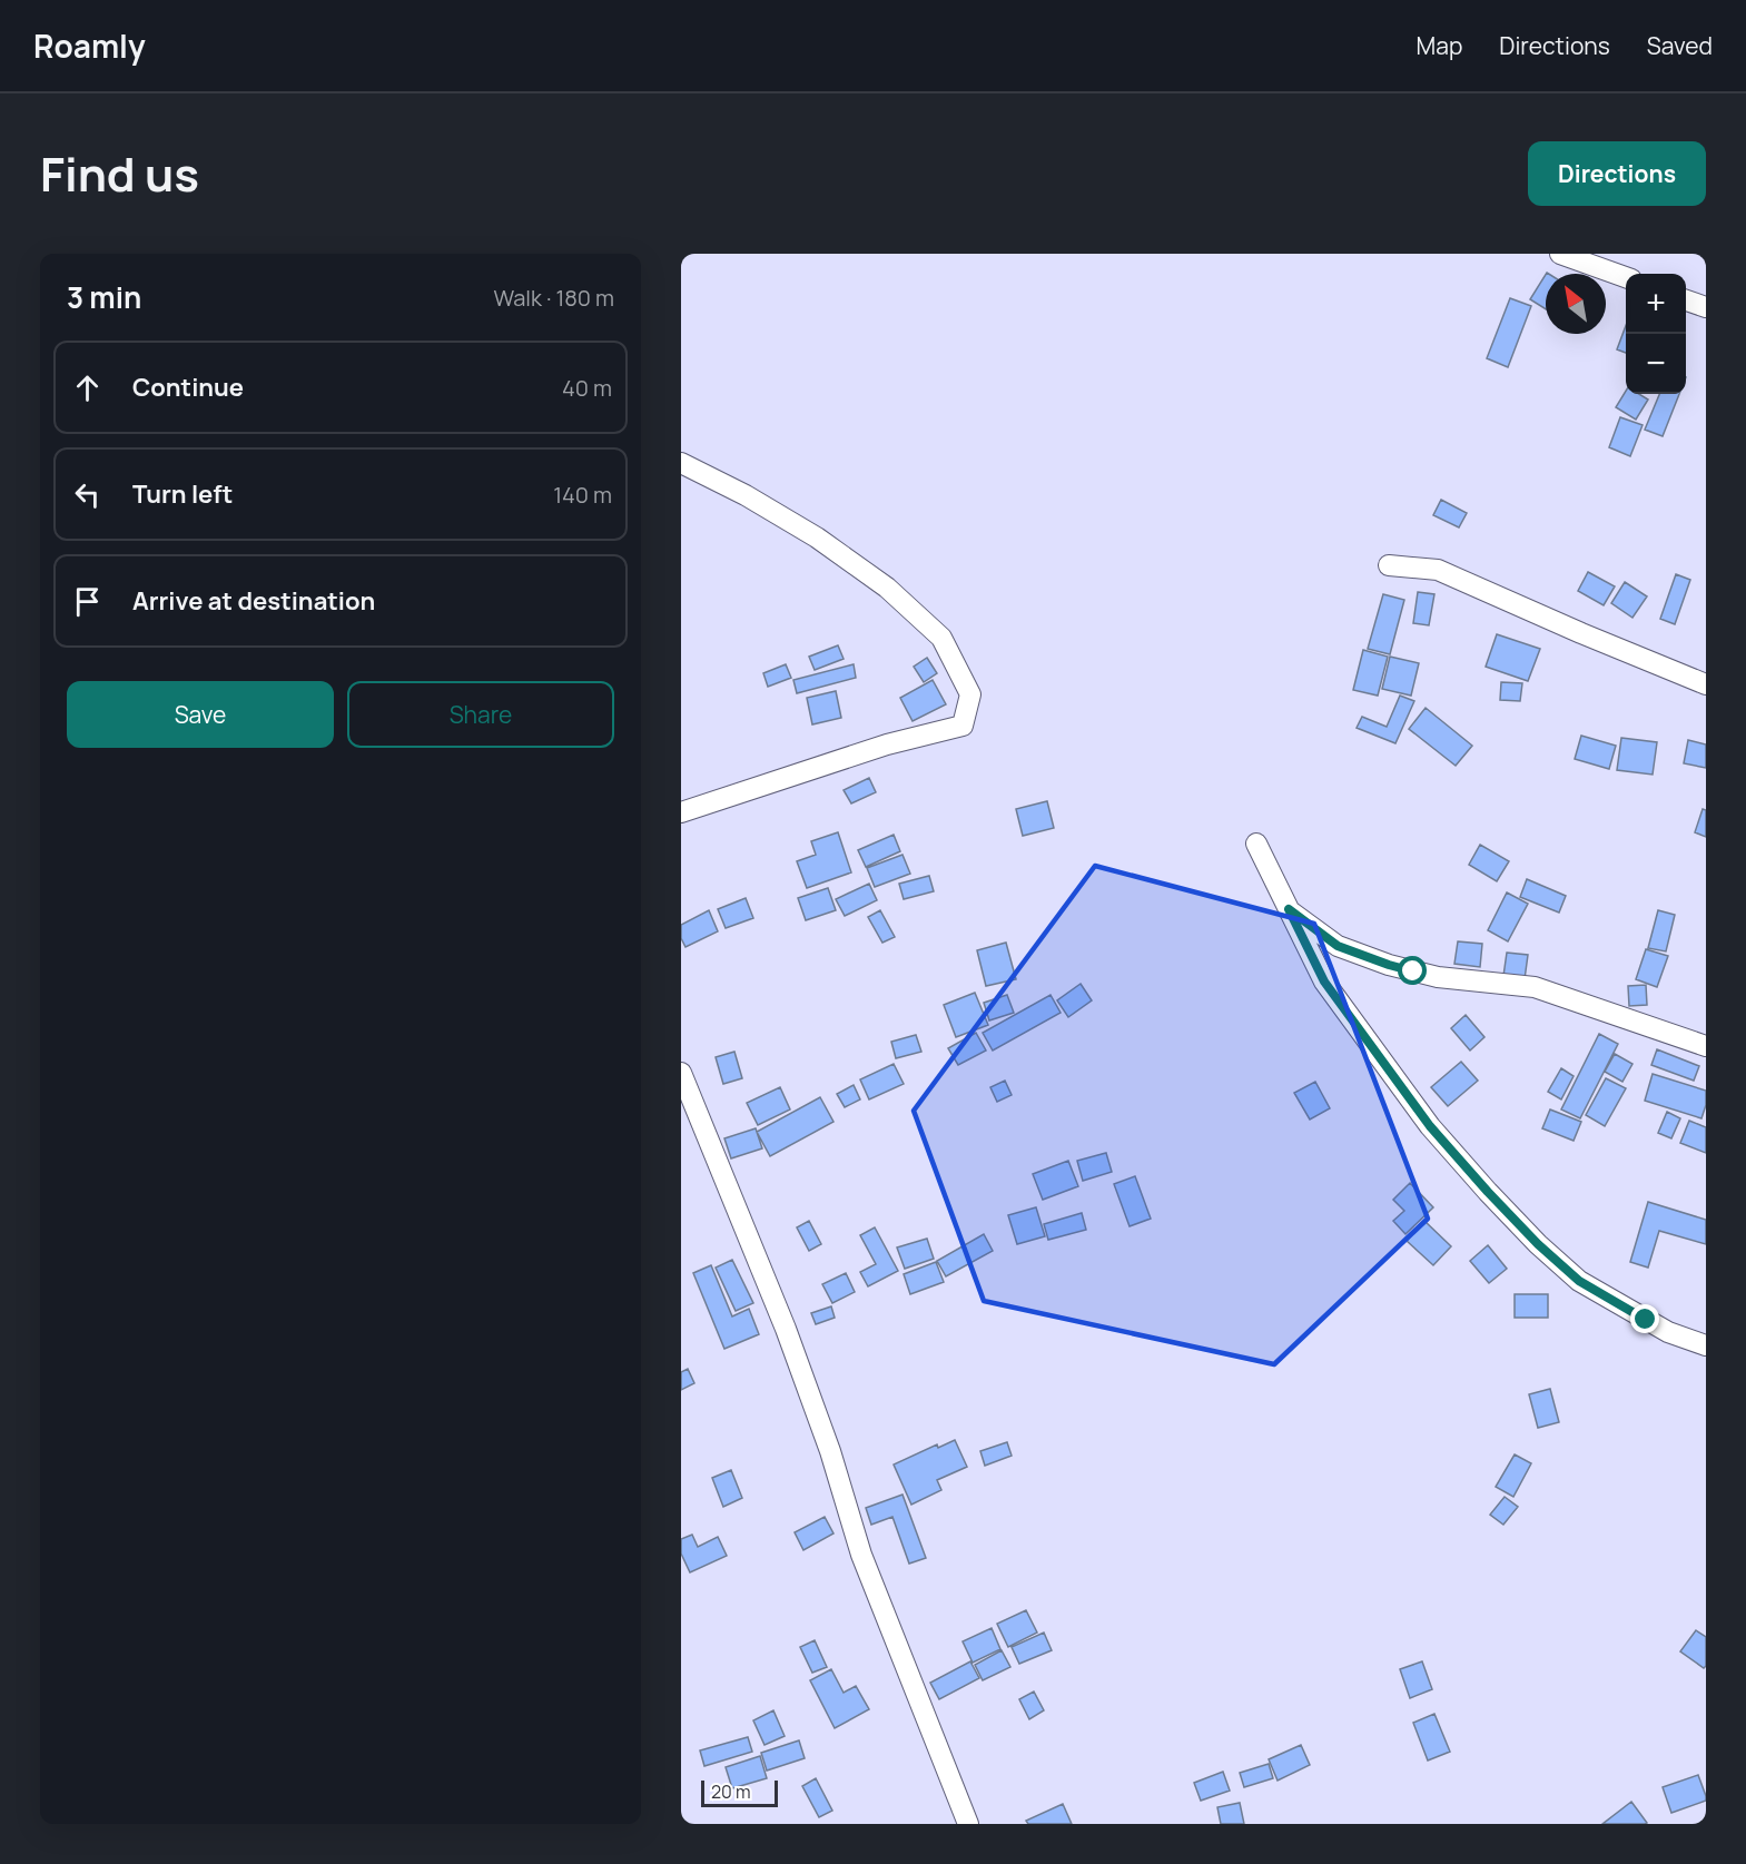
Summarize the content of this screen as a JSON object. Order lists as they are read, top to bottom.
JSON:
{
  "scale_bar": "20 m",
  "north": "top left",
  "page": {
    "header": "Roamly",
    "nav": ["Map", "Directions", "Saved"],
    "title": "Find us",
    "buttons": [
      "Directions",
      ["Save", "Share"]
    ],
    "heading": ["3 min", "Walk · 180 m"],
    "map_buttons": ["+", "−"],
    "list": [
      ["Continue", "40 m"],
      ["Turn left", "140 m"],
      "Arrive at destination"
    ],
    "scale": "20 m"
  }
}
